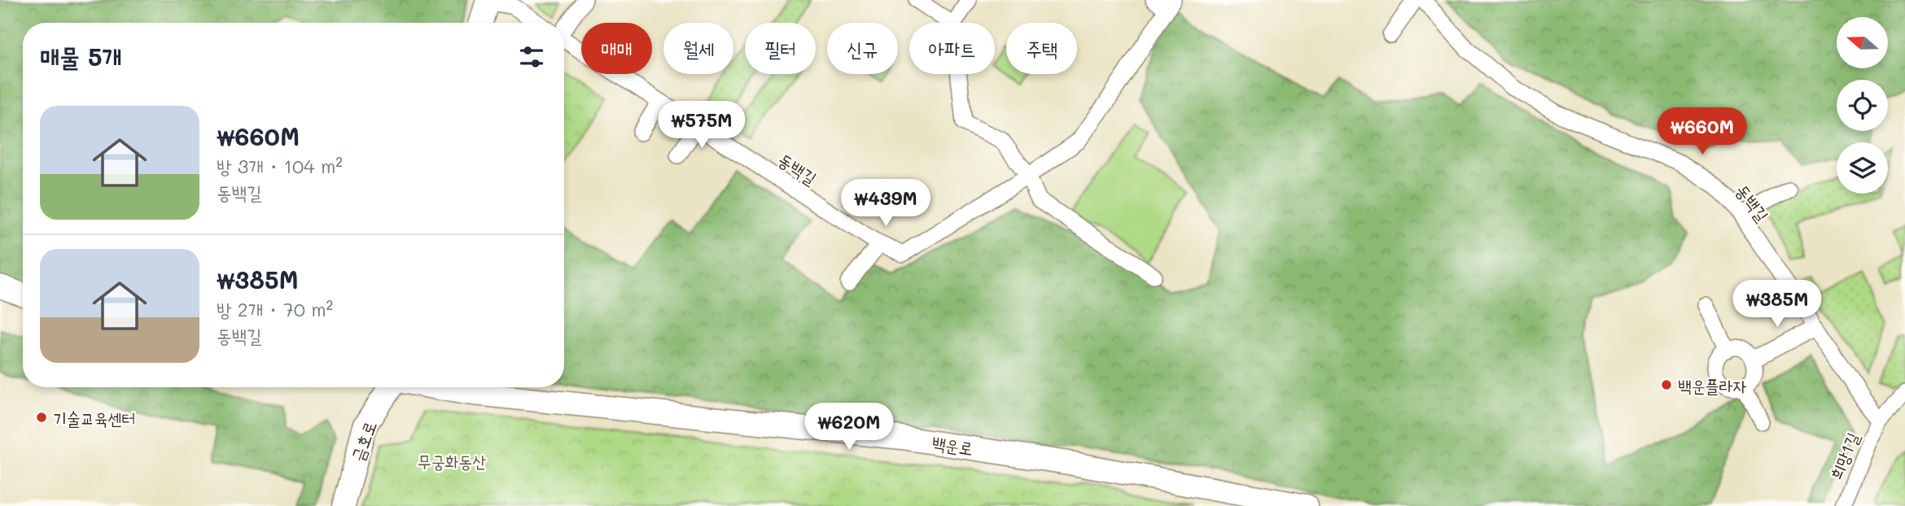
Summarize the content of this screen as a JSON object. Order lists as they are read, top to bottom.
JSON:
{
  "streets": {
    "main road": ["금호로", "백운로"],
    "street": ["동백길", "희망1길"]
  },
  "crossings": [
    ["동백길", "희망1길"]
  ],
  "parks": ["무궁화동산"],
  "places": ["백운플라자", "기술교육센터"],
  "north": "left",
  "page": {
    "chip": [
      "매매",
      "월세",
      "필터",
      "신규",
      "아파트",
      "주택"
    ],
    "heading": "매물 5개",
    "list": [
      {
        "name": "₩660M",
        "note": "방 3개 · 104 m² · 동백길"
      },
      {
        "name": "₩385M",
        "note": "방 2개 · 70 m² · 동백길"
      }
    ],
    "price": [
      "₩575M",
      "₩660M",
      "₩439M",
      "₩385M",
      "₩620M"
    ]
  }
}
